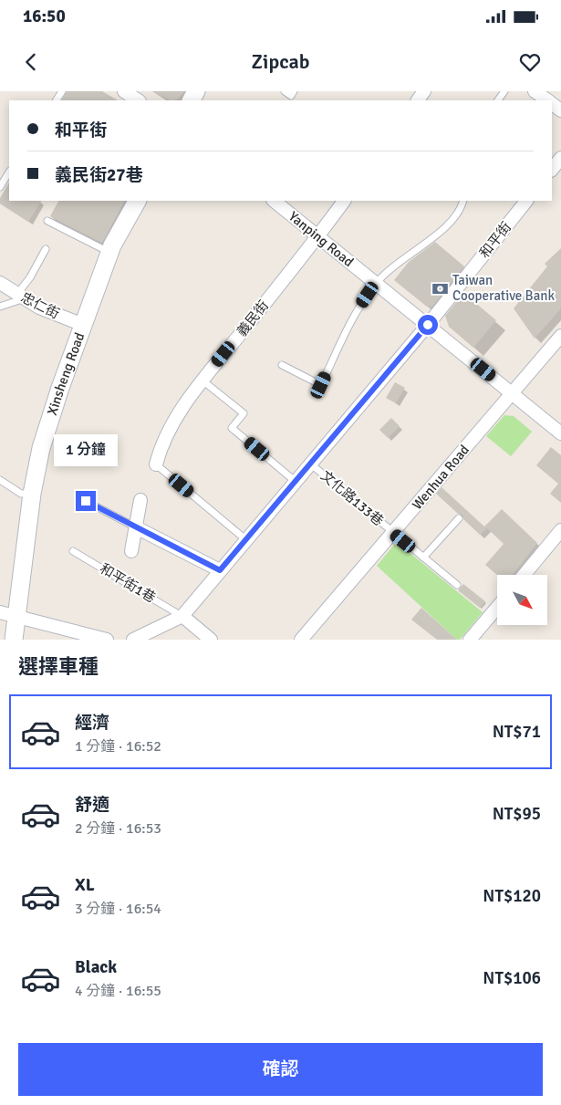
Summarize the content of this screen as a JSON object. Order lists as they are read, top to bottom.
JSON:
{
  "streets": {
    "main road": ["Xinsheng Road"],
    "street": [
      "Yanping Road",
      "和平街",
      "忠仁街",
      "義民街",
      "Wenhua Road"
    ],
    "lane": ["文化路133巷", "和平街1巷"]
  },
  "crossings": [
    ["Yanping Road", "和平街"],
    ["Yanping Road", "義民街"],
    ["Yanping Road", "Wenhua Road"],
    ["和平街", "文化路133巷"],
    ["和平街", "和平街1巷"],
    ["忠仁街", "Xinsheng Road"],
    ["Wenhua Road", "文化路133巷"]
  ],
  "places": {
    "bank": ["Taiwan Cooperative Bank"]
  },
  "north": "bottom right",
  "page": {
    "status": "16:50",
    "header": "Zipcab",
    "banner": ["和平街", "義民街27巷"],
    "bubble": "1 分鐘",
    "heading": "選擇車種",
    "list": [
      {
        "name": "經濟",
        "note": "1 分鐘 · 16:52",
        "value": "NT$71"
      },
      {
        "name": "舒適",
        "note": "2 分鐘 · 16:53",
        "value": "NT$95"
      },
      {
        "name": "XL",
        "note": "3 分鐘 · 16:54",
        "value": "NT$120"
      },
      {
        "name": "Black",
        "note": "4 分鐘 · 16:55",
        "value": "NT$106"
      }
    ],
    "buttons": "確認"
  }
}
